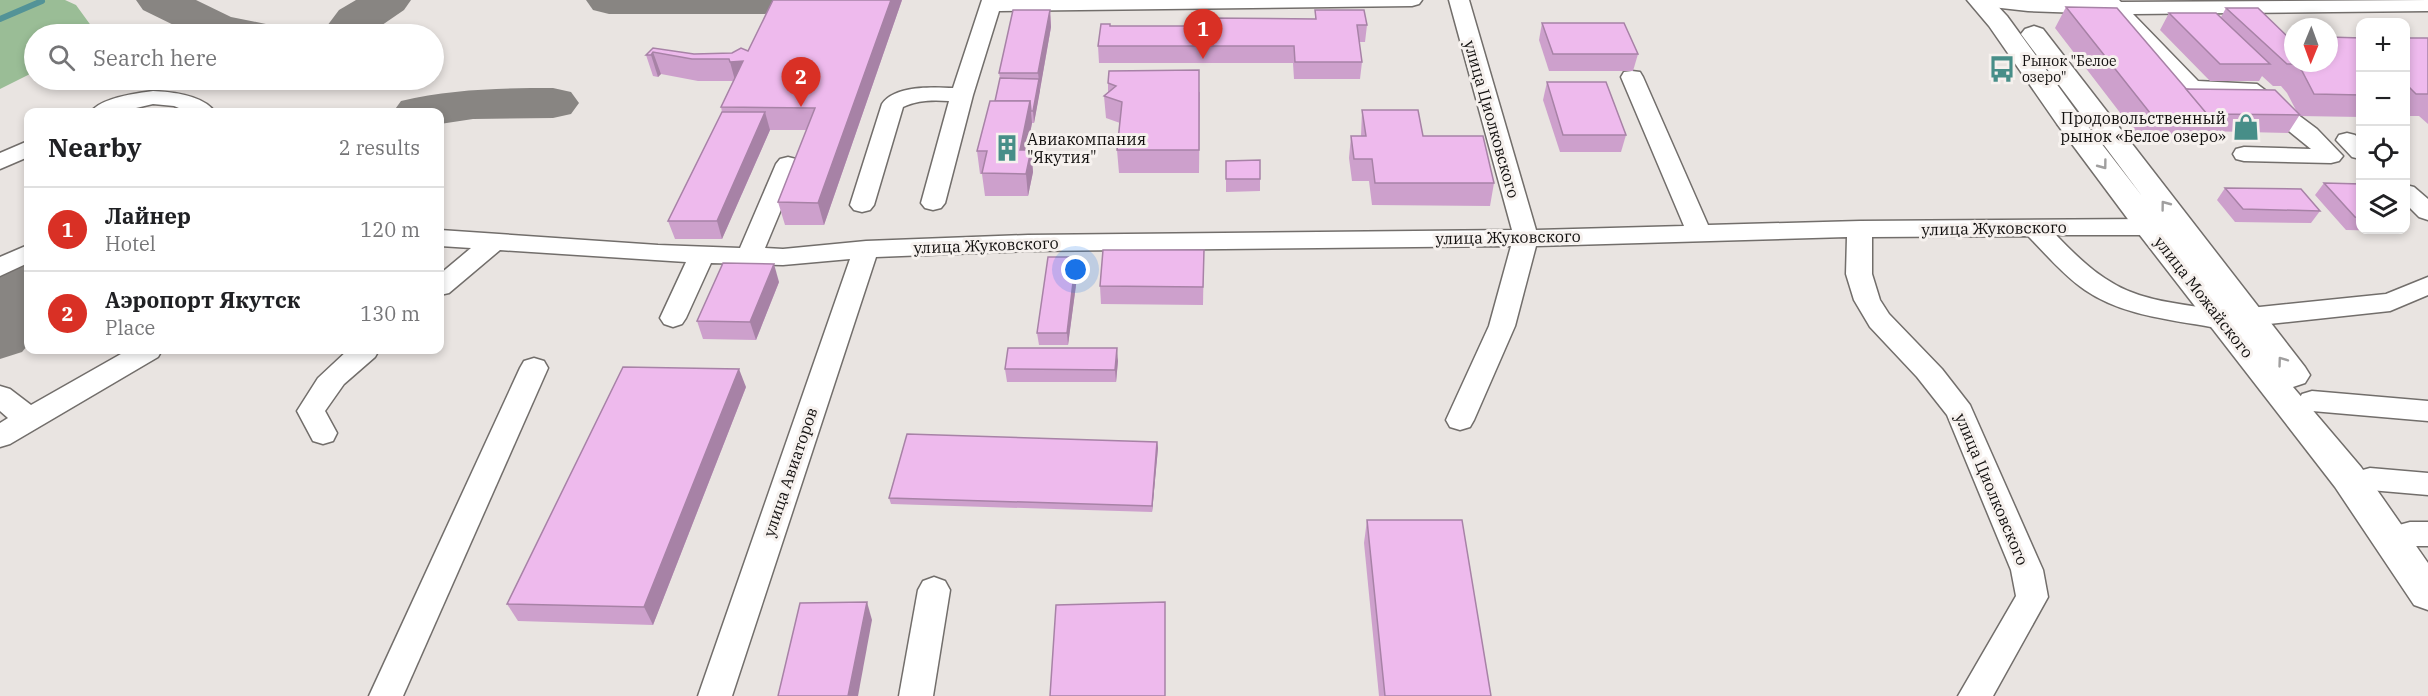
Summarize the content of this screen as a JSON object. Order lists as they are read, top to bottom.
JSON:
{
  "streets": {
    "main road": ["улица Можайского"],
    "street": ["улица Циолковского", "улица Жуковского", "улица Авиаторов"]
  },
  "crossings": [
    ["улица Циолковского", "улица Жуковского"],
    ["улица Жуковского", "улица Можайского"],
    ["улица Жуковского", "улица Авиаторов"]
  ],
  "places": {
    "bus stop": ["Рынок \"Белое озеро\""],
    "shop": ["Продовольственный рынок «Белое озеро»"],
    "building": ["Авиакомпания \"Якутия\""]
  },
  "north": "bottom",
  "page": {
    "pins": ["1", "2"],
    "map_buttons": ["+", "−"],
    "search": "Search here",
    "heading": ["Nearby", "2 results"],
    "list": [
      {
        "mark": "1",
        "name": "Лайнер",
        "note": "Hotel",
        "value": "120 m"
      },
      {
        "mark": "2",
        "name": "Аэропорт Якутск",
        "note": "Place",
        "value": "130 m"
      }
    ]
  }
}
